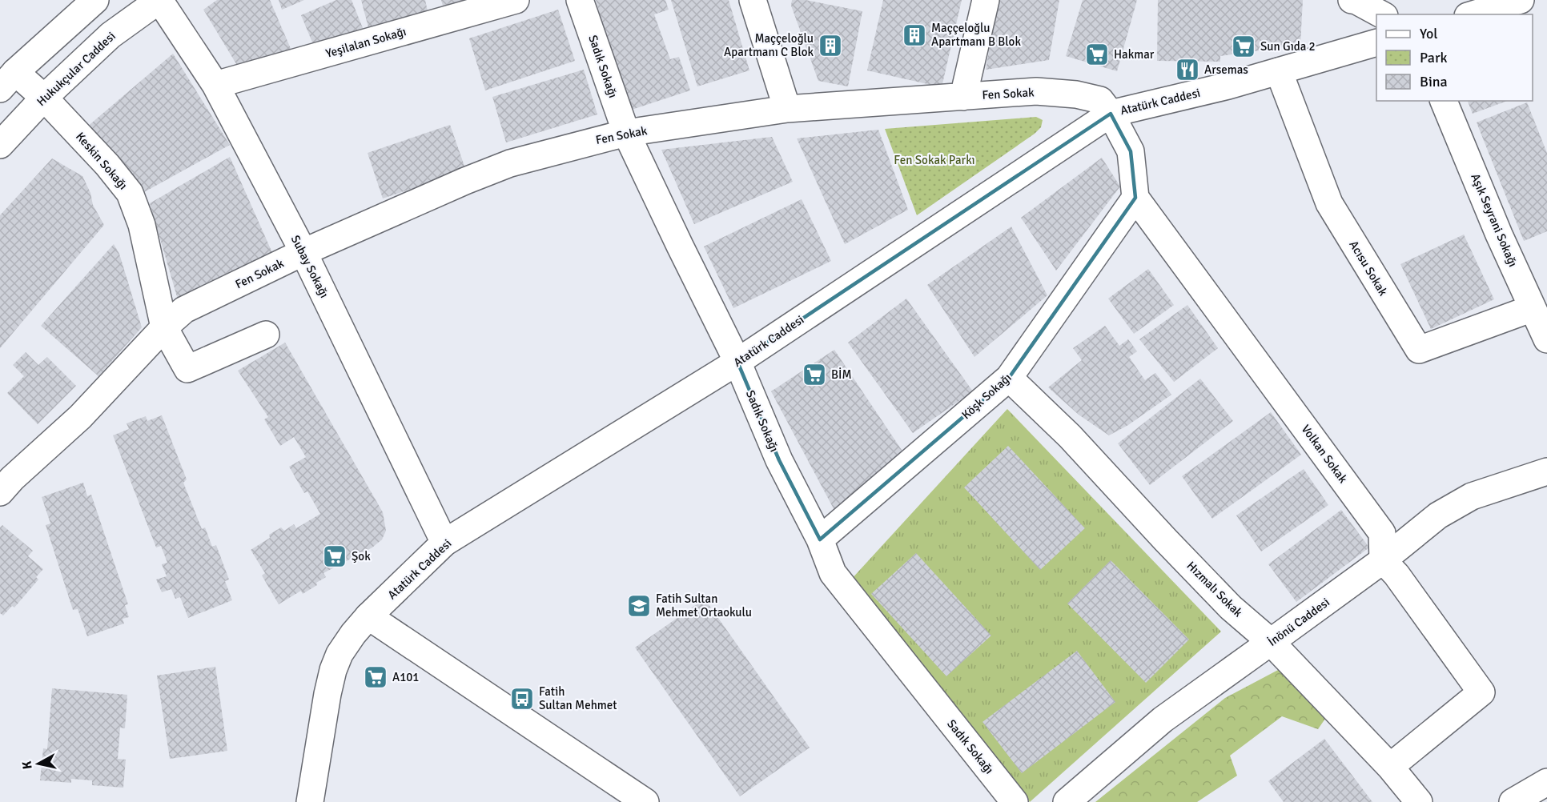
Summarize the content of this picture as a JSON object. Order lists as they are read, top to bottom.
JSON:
{
  "streets": {
    "street": [
      "Yeşilalan Sokağı",
      "Sadık Sokağı",
      "Hukukçular Caddesi",
      "Fen Sokak",
      "Atatürk Caddesi",
      "Keskin Sokağı",
      "Aşık Seyrani Sokağı",
      "Subay Sokağı",
      "Acısu Sokak",
      "Köşk Sokağı",
      "Volkan Sokak",
      "Hızmalı Sokak",
      "İnönü Caddesi"
    ]
  },
  "crossings": [
    ["Yeşilalan Sokağı", "Subay Sokağı"],
    ["Sadık Sokağı", "Fen Sokak"],
    ["Sadık Sokağı", "Atatürk Caddesi"],
    ["Sadık Sokağı", "Köşk Sokağı"],
    ["Hukukçular Caddesi", "Keskin Sokağı"],
    ["Hukukçular Caddesi", "Subay Sokağı"],
    ["Fen Sokak", "Atatürk Caddesi"],
    ["Fen Sokak", "Keskin Sokağı"],
    ["Fen Sokak", "Subay Sokağı"],
    ["Atatürk Caddesi", "Subay Sokağı"],
    ["Atatürk Caddesi", "Acısu Sokak"],
    ["Aşık Seyrani Sokağı", "Acısu Sokak"],
    ["Köşk Sokağı", "Volkan Sokak"],
    ["Köşk Sokağı", "Hızmalı Sokak"],
    ["Volkan Sokak", "İnönü Caddesi"],
    ["Hızmalı Sokak", "İnönü Caddesi"]
  ],
  "parks": ["Fen Sokak Parkı"],
  "places": {
    "building": ["Maççeloğlu Apartmanı B Blok", "Maççeloğlu Apartmanı C Blok"],
    "supermarket": [
      "Sun Gıda 2",
      "Hakmar",
      "BİM",
      "Şok",
      "A101"
    ],
    "restaurant": ["Arsemas"],
    "school or university": ["Fatih Sultan Mehmet Ortaokulu"],
    "bus stop": ["Fati̇h Sultan Mehmet"]
  },
  "legend": ["Yol", "Park", "Bina"],
  "north": "left"
}
